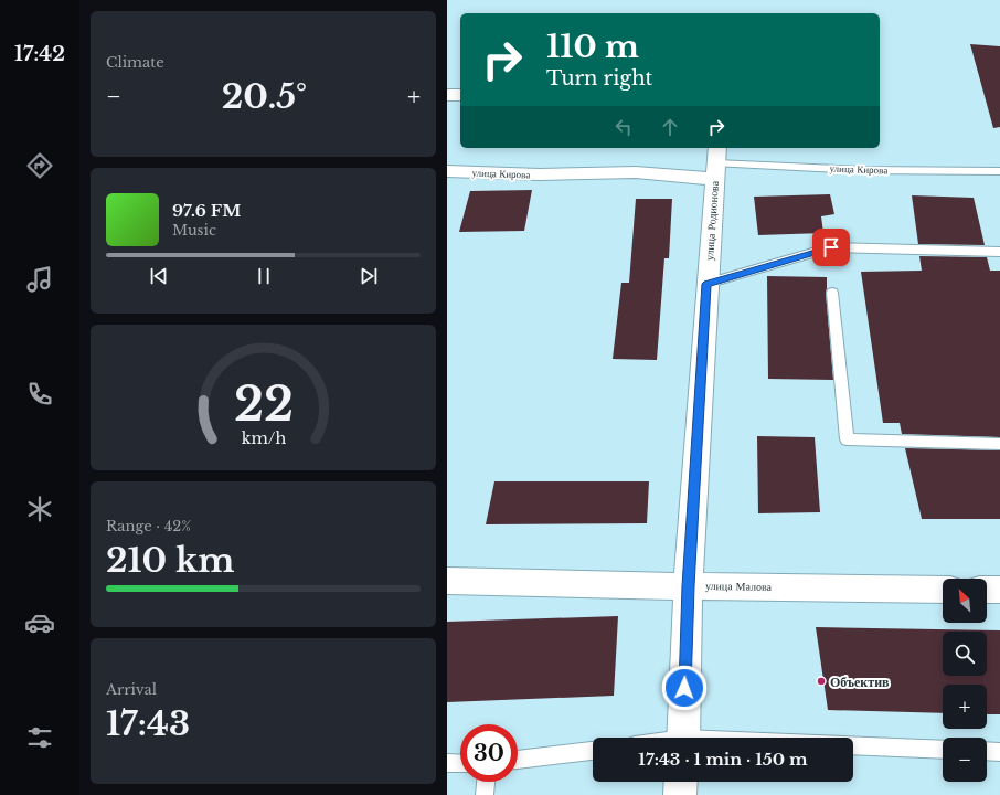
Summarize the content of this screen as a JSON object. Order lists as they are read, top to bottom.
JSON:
{
  "streets": {
    "street": ["улица Кирова", "улица Родионова", "улица Малова"]
  },
  "crossings": [
    ["улица Кирова", "улица Родионова"],
    ["улица Родионова", "улица Малова"]
  ],
  "places": ["Объектив"],
  "north": "top left",
  "page": {
    "tabs": "17:42",
    "tile": [
      "Climate",
      ["Range · 42%", "210 km"],
      ["Arrival", "17:43"]
    ],
    "turn": ["110 m", "Turn right"],
    "heat": ["−", "20.5°", "+"],
    "song": ["97.6 FM", "Music"],
    "map_buttons": ["+", "−"],
    "limit": "30",
    "trip": "17:43 · 1 min · 150 m",
    "gauge": ["22", "km/h"]
  }
}
